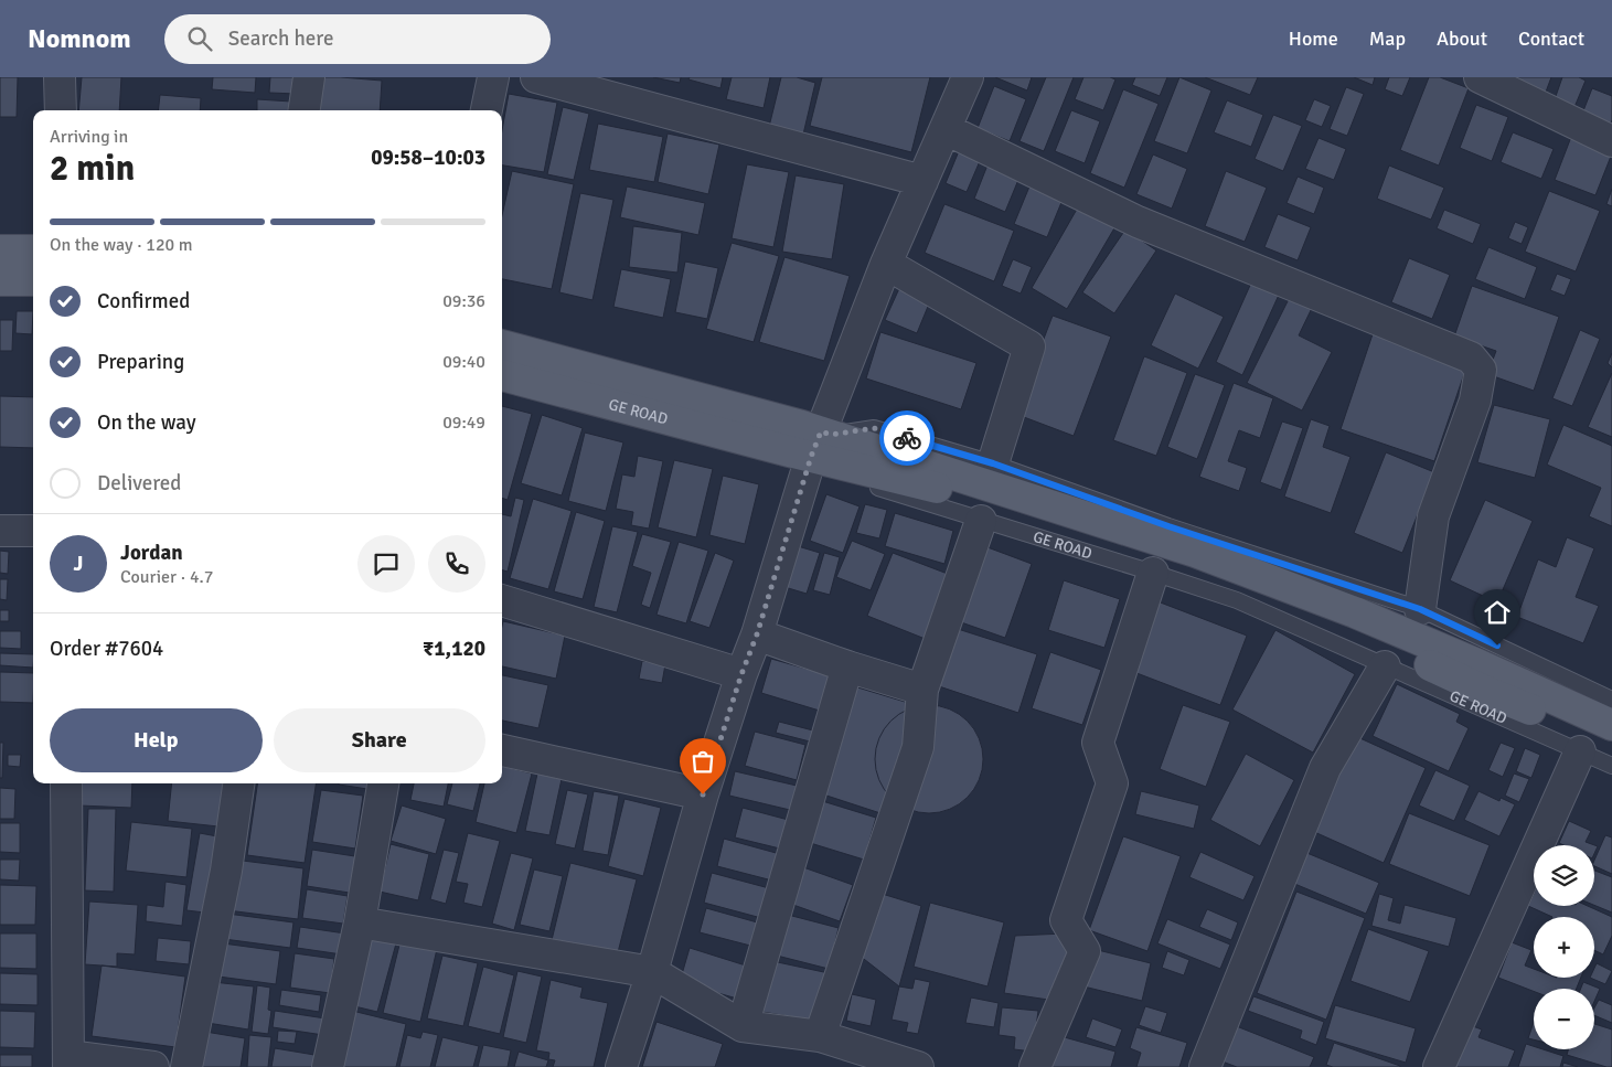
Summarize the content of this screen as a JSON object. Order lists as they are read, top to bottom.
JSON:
{
  "streets": {
    "main road": ["GE ROAD"]
  },
  "page": {
    "header": "Nomnom",
    "search": "Search here",
    "nav": [
      "Home",
      "Map",
      "About",
      "Contact"
    ],
    "heading": ["2 min", "Arriving in", "09:58–10:03"],
    "panel": [
      "Jordan",
      "Courier · 4.7",
      "Order #7604",
      "₹1,120"
    ],
    "bar": "On the way · 120 m",
    "list": [
      ["Confirmed", "09:36"],
      ["Preparing", "09:40"],
      ["On the way", "09:49"],
      "Delivered"
    ],
    "round": "J",
    "buttons": ["Help", "Share"],
    "map_buttons": ["+", "−"]
  }
}
